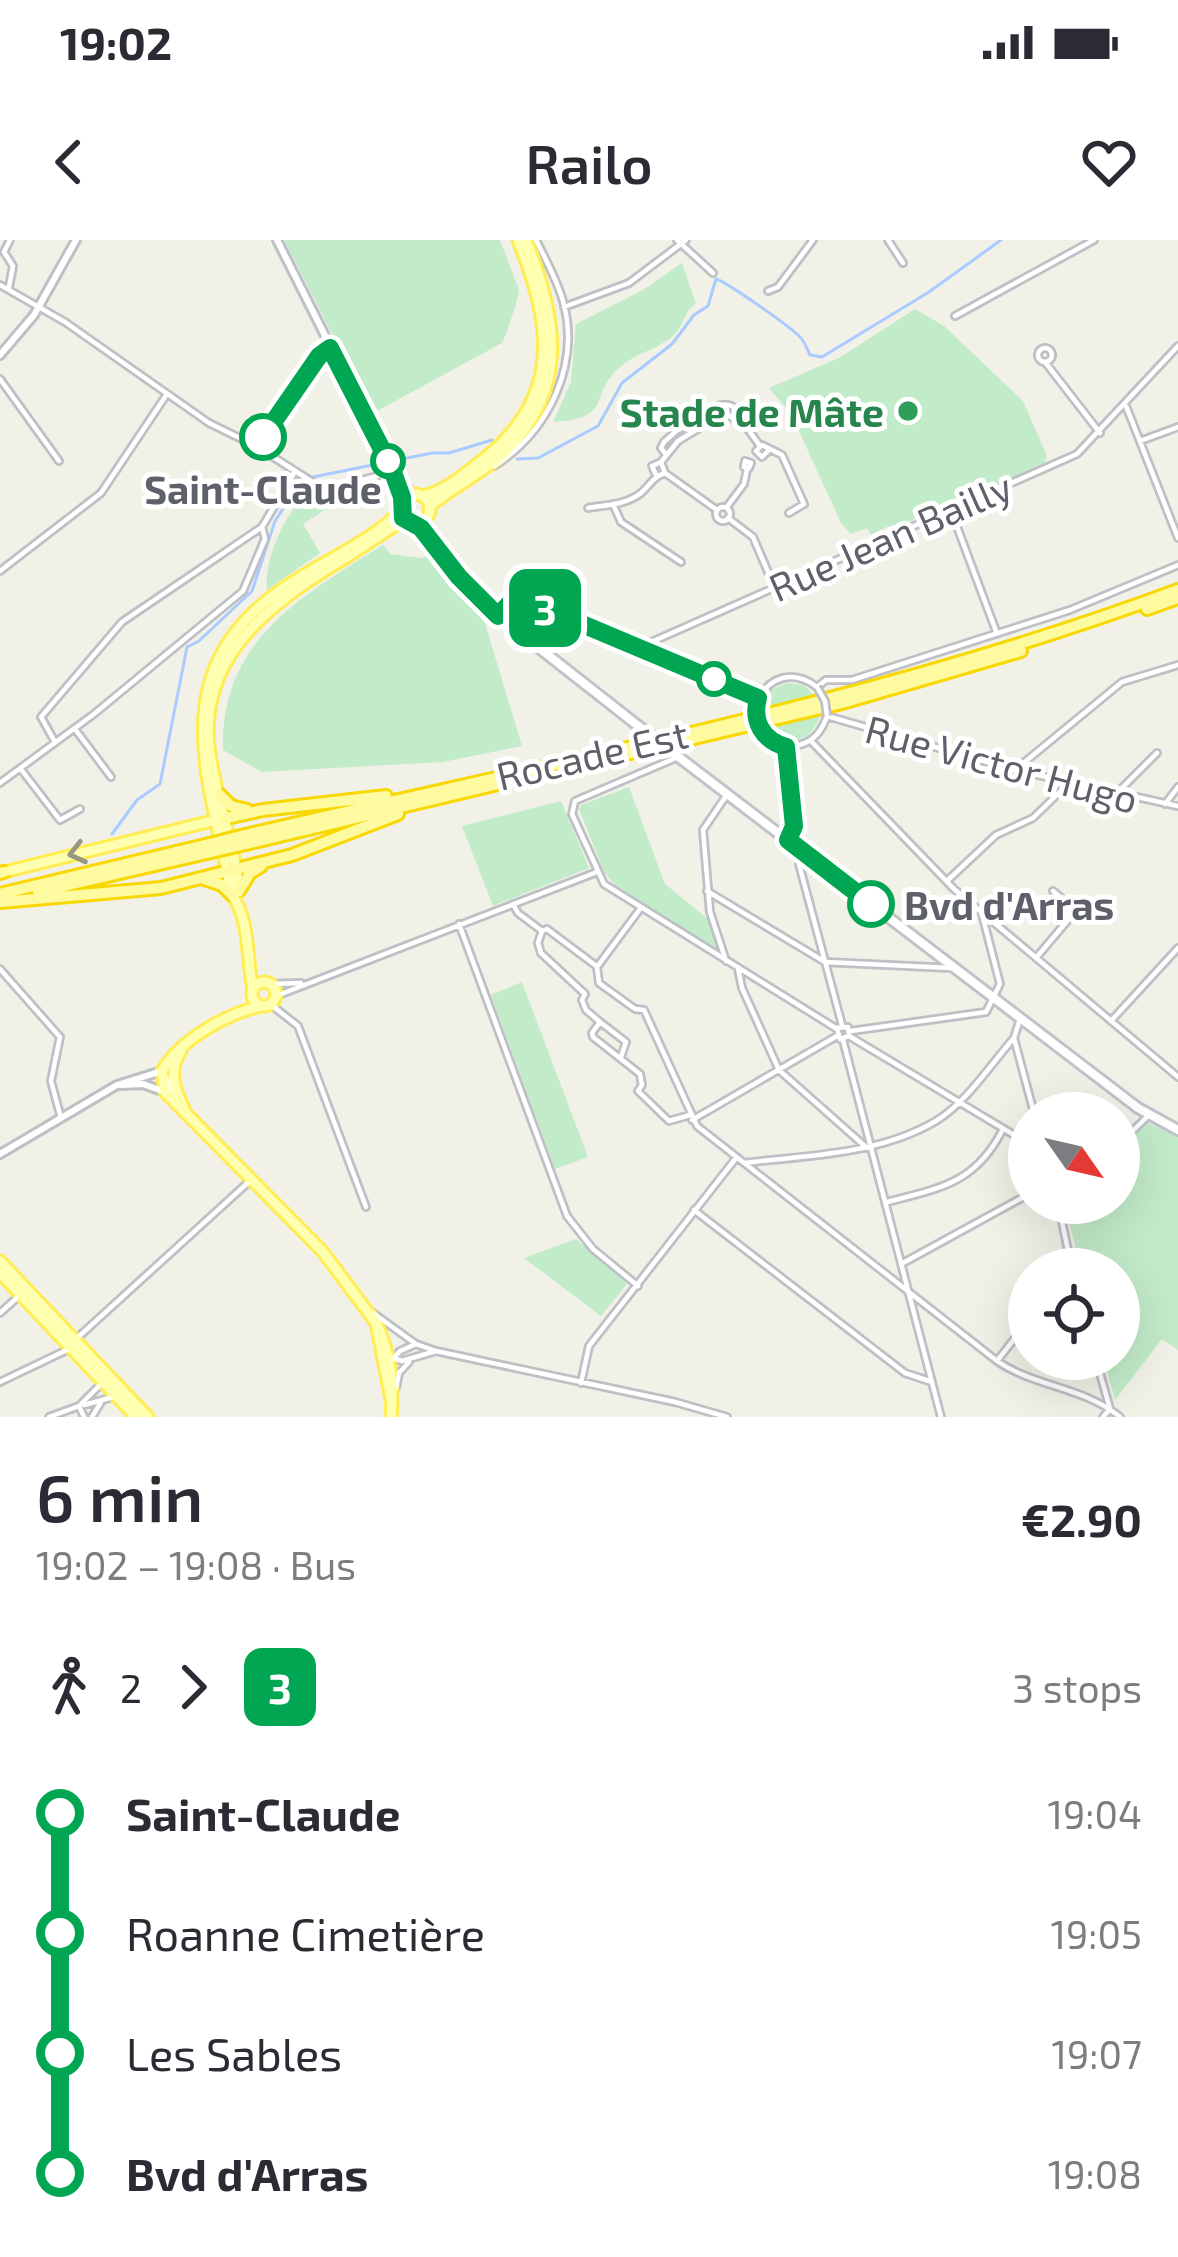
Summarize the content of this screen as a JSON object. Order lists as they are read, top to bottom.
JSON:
{
  "streets": {
    "highway": ["Rocade Est"],
    "street": ["Rue Jean Bailly", "Rue Victor Hugo"]
  },
  "places": ["Stade de Mâte", "Saint-Claude", "Bvd d'Arras"],
  "lines": ["bus line 3"],
  "north": "bottom right",
  "page": {
    "status": "19:02",
    "header": "Railo",
    "on_map": "3",
    "heading": ["6 min", "19:02 – 19:08 · Bus", "€2.90"],
    "legs": ["2", "3", "3 stops"],
    "list": [
      {
        "name": "Saint-Claude",
        "value": "19:04"
      },
      {
        "name": "Roanne Cimetière",
        "value": "19:05"
      },
      {
        "name": "Les Sables",
        "value": "19:07"
      },
      {
        "name": "Bvd d'Arras",
        "value": "19:08"
      }
    ]
  }
}
